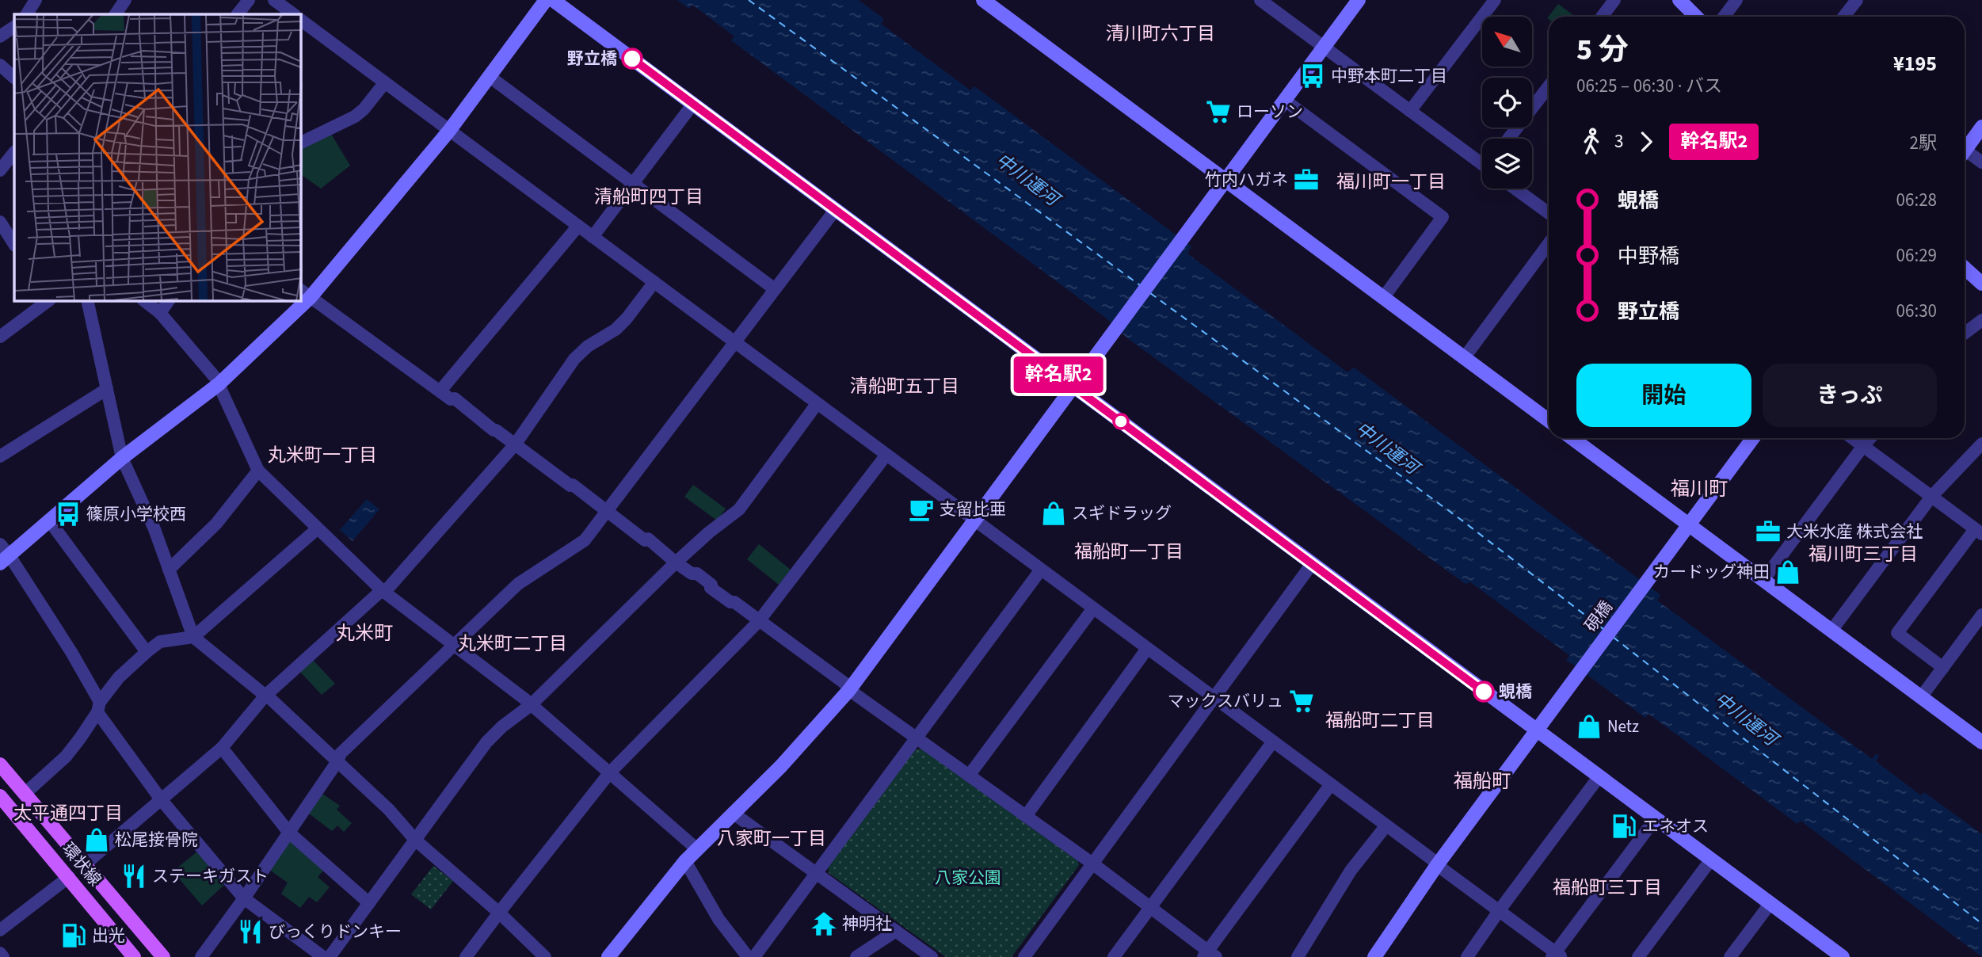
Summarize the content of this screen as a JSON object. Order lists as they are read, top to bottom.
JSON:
{
  "streets": {
    "main road": ["環状線"],
    "street": ["硯橋"]
  },
  "districts": [
    "清川町六丁目",
    "福川町一丁目",
    "清船町四丁目",
    "清船町五丁目",
    "丸米町一丁目",
    "福川町",
    "福船町一丁目",
    "福川町三丁目",
    "丸米町",
    "丸米町二丁目",
    "福船町二丁目",
    "福船町",
    "太平通四丁目",
    "八家町一丁目",
    "福船町三丁目"
  ],
  "water": ["中川運河"],
  "parks": ["八家公園"],
  "places": {
    "other": ["野立橋", "蜆橋"],
    "bus stop": ["中野本町二丁目", "篠原小学校西"],
    "supermarket": ["ローソン", "マックスバリュ"],
    "office": ["竹内ハガネ", "大米水産 株式会社"],
    "cafe": ["支留比亜"],
    "shop": [
      "スギドラッグ",
      "カードッグ神田",
      "Netz",
      "松尾接骨院"
    ],
    "fuel station": ["エネオス", "出光"],
    "restaurant": ["ステーキガスト", "びっくりドンキー"],
    "temple": ["神明社"]
  },
  "lines": ["bus line 幹名駅2"],
  "north": "top left",
  "page": {
    "on_map": "幹名駅2",
    "heading": ["5 分", "06:25 – 06:30 · バス", "¥195"],
    "legs": ["3", "幹名駅2", "2駅"],
    "list": [
      {
        "name": "蜆橋",
        "value": "06:28"
      },
      {
        "name": "中野橋",
        "value": "06:29"
      },
      {
        "name": "野立橋",
        "value": "06:30"
      }
    ],
    "buttons": ["開始", "きっぷ"]
  }
}
